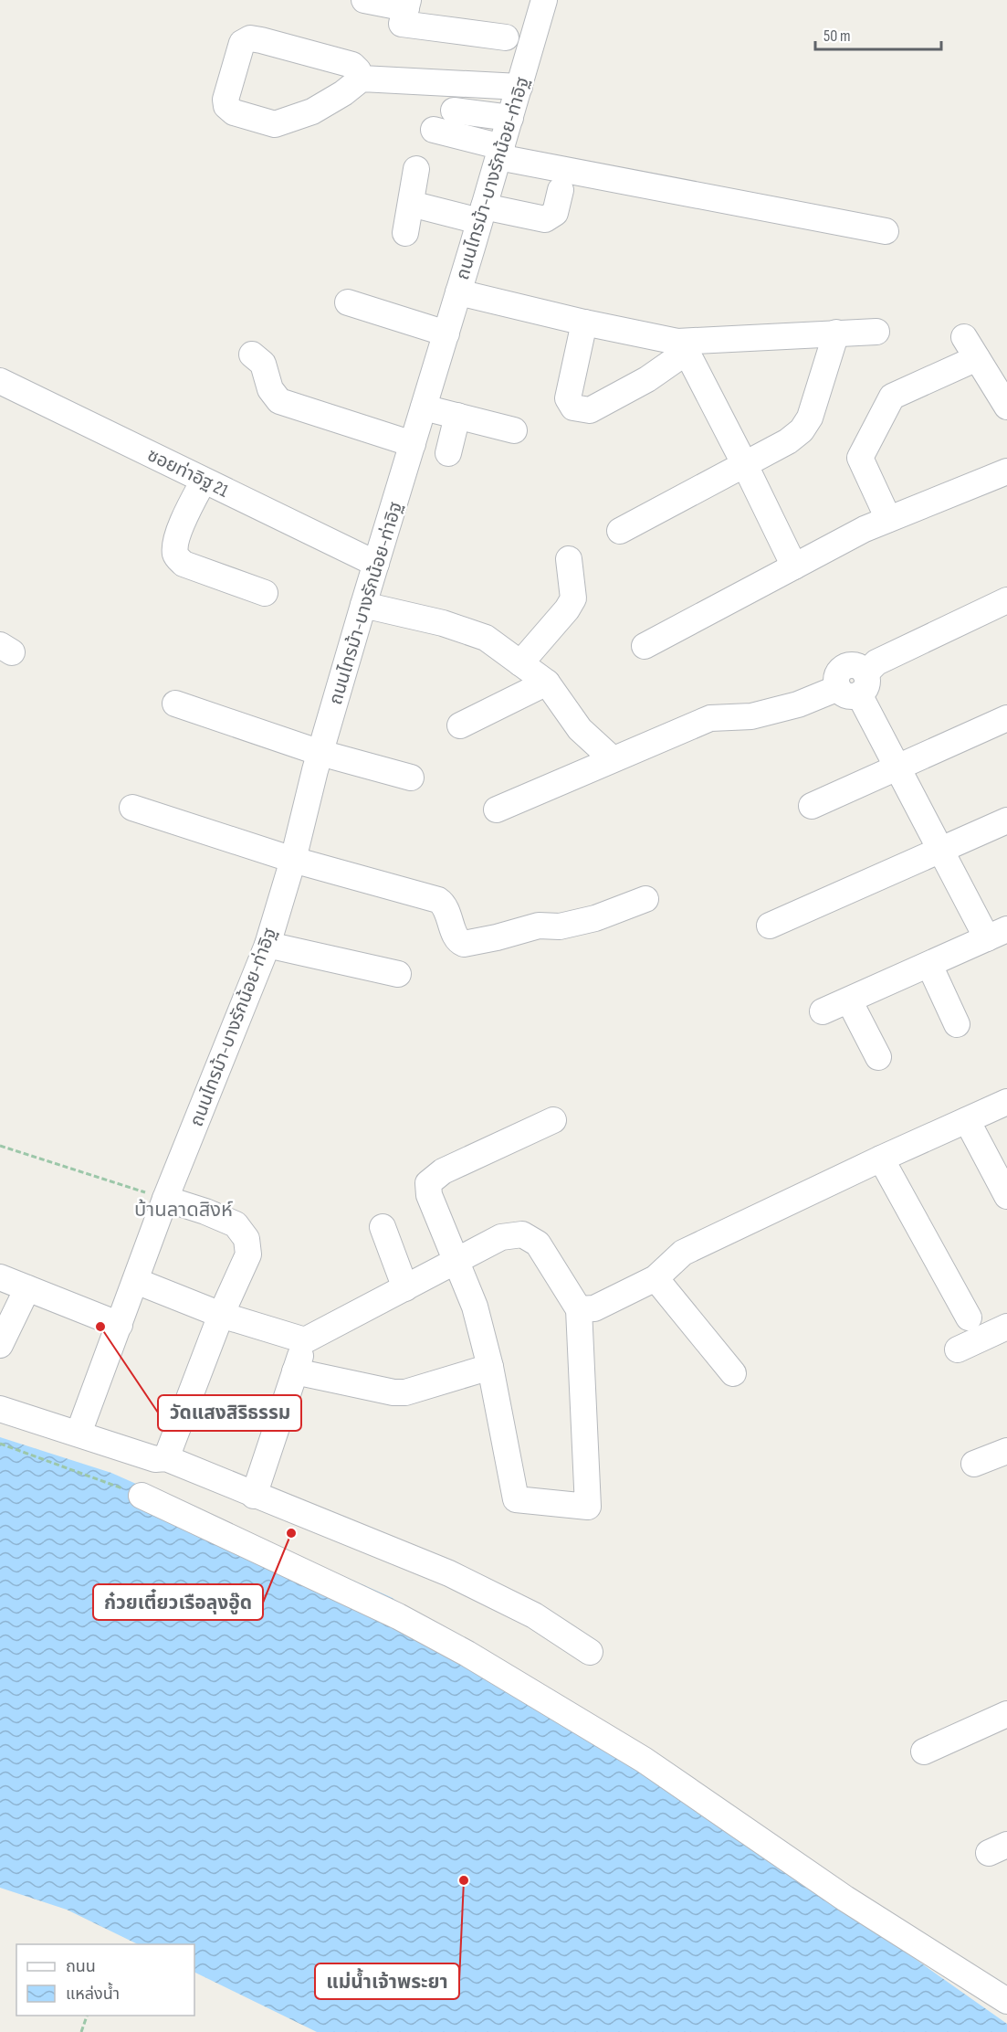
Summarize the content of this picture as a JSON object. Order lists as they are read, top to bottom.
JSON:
{
  "streets": {
    "street": ["ถนนไทรม้า-บางรักน้อย-ท่าอิฐ", "ซอยท่าอิฐ 21"]
  },
  "crossings": [
    ["ถนนไทรม้า-บางรักน้อย-ท่าอิฐ", "ซอยท่าอิฐ 21"]
  ],
  "districts": ["บ้านลาดสิงห์"],
  "places": ["วัดแสงสิริธรรม", "ก๋วยเตี๋ยวเรือลุงอู๊ด", "แม่น้ำเจ้าพระยา"],
  "legend": ["ถนน", "แหล่งน้ำ"],
  "scale_bar": "50 m"
}
